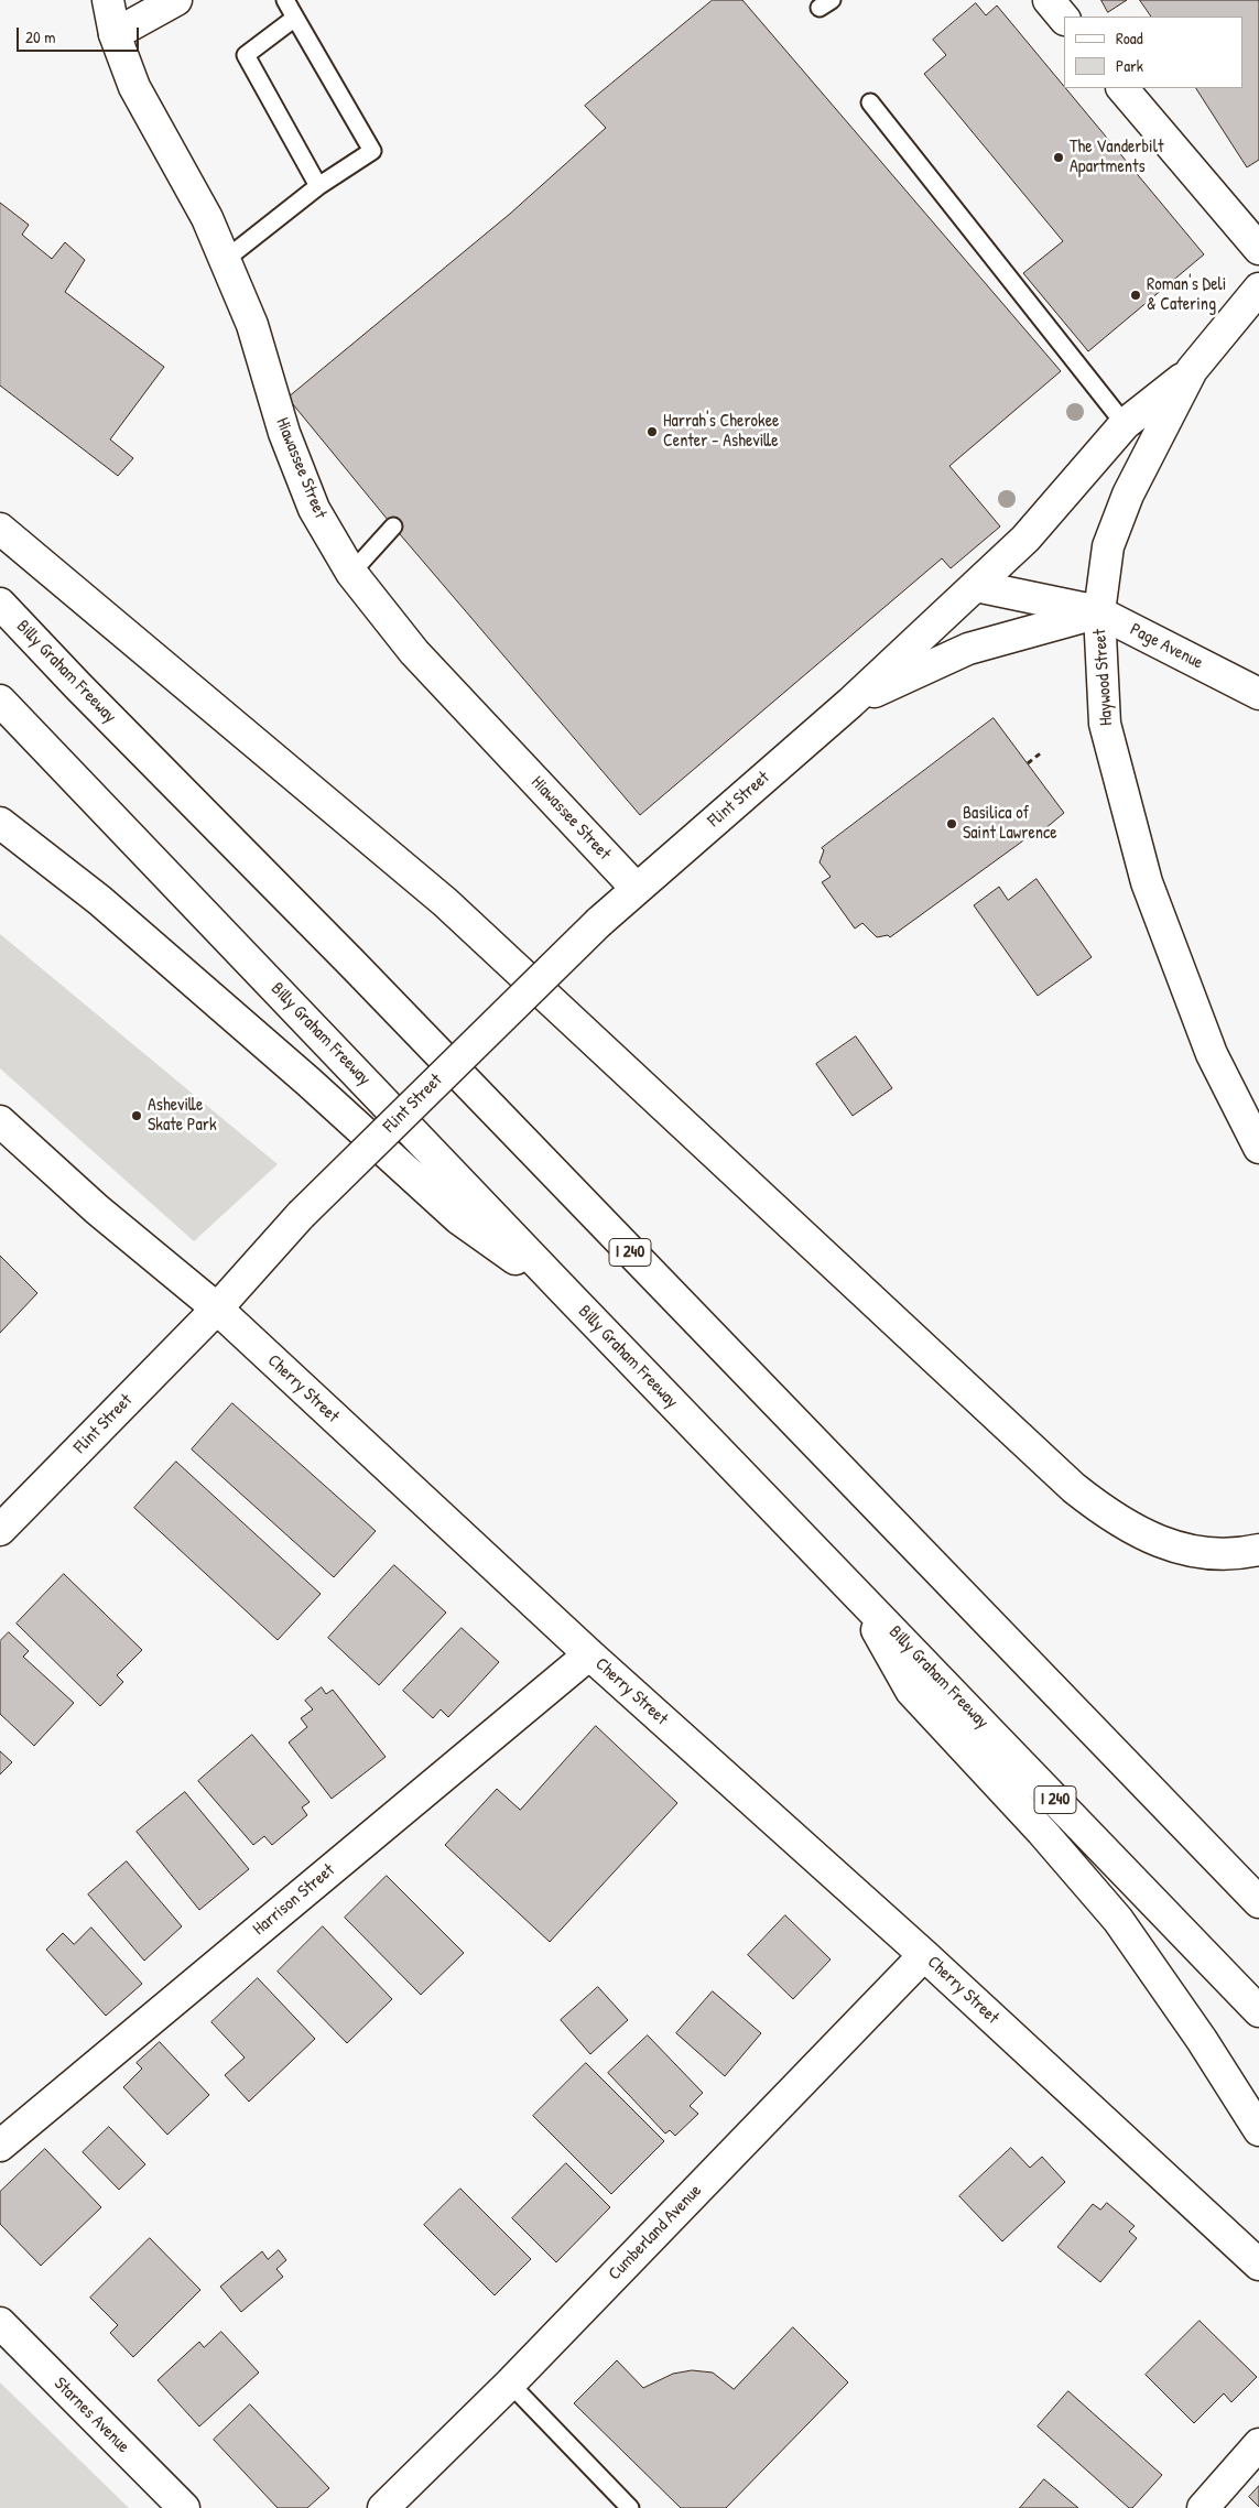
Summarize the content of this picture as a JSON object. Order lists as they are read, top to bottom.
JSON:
{
  "streets": {
    "main road": [
      "Hiawassee Street",
      "Page Avenue",
      "Billy Graham Freeway",
      "Haywood Street",
      "Flint Street",
      "I 240",
      "Cherry Street",
      "Harrison Street",
      "Cumberland Avenue",
      "Starnes Avenue"
    ]
  },
  "crossings": [
    ["Hiawassee Street", "Flint Street"],
    ["Page Avenue", "Haywood Street"],
    ["Page Avenue", "Flint Street"],
    ["Haywood Street", "Flint Street"],
    ["Flint Street", "Cherry Street"],
    ["Cherry Street", "Harrison Street"],
    ["Cherry Street", "Cumberland Avenue"]
  ],
  "places": [
    "The Vanderbilt Apartments",
    "Roman's Deli & Catering",
    "Harrah's Cherokee Center - Asheville",
    "Basilica of Saint Lawrence",
    "Asheville Skate Park"
  ],
  "legend": ["Road", "Park"],
  "scale_bar": "20 m"
}
